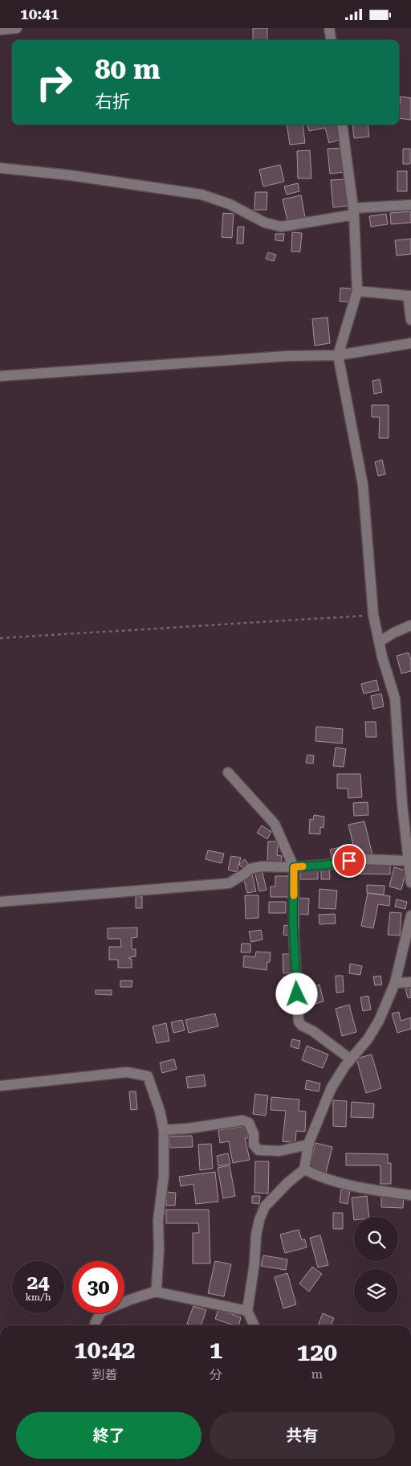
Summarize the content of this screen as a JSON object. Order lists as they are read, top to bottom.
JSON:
{
  "page": {
    "status": "10:41",
    "turn": ["80 m", "右折"],
    "speed": "24 km/h",
    "limit": "30",
    "eta": [
      "10:42",
      "到着",
      "1",
      "分",
      "120",
      "m"
    ],
    "buttons": ["終了", "共有"]
  }
}
